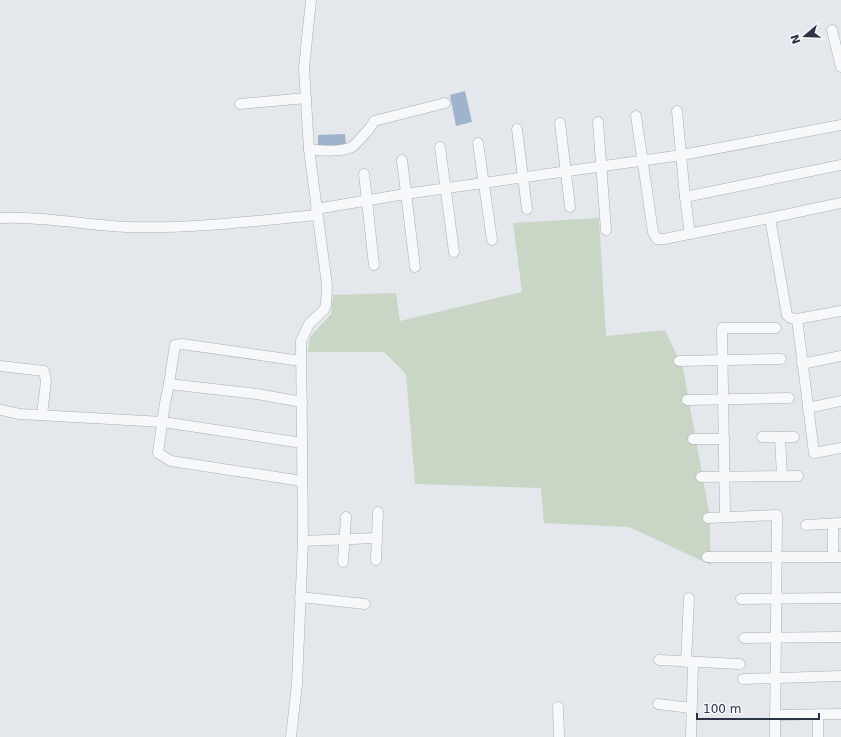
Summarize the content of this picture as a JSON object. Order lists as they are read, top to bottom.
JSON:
{
  "scale_bar": "100 m",
  "north": "left"
}
